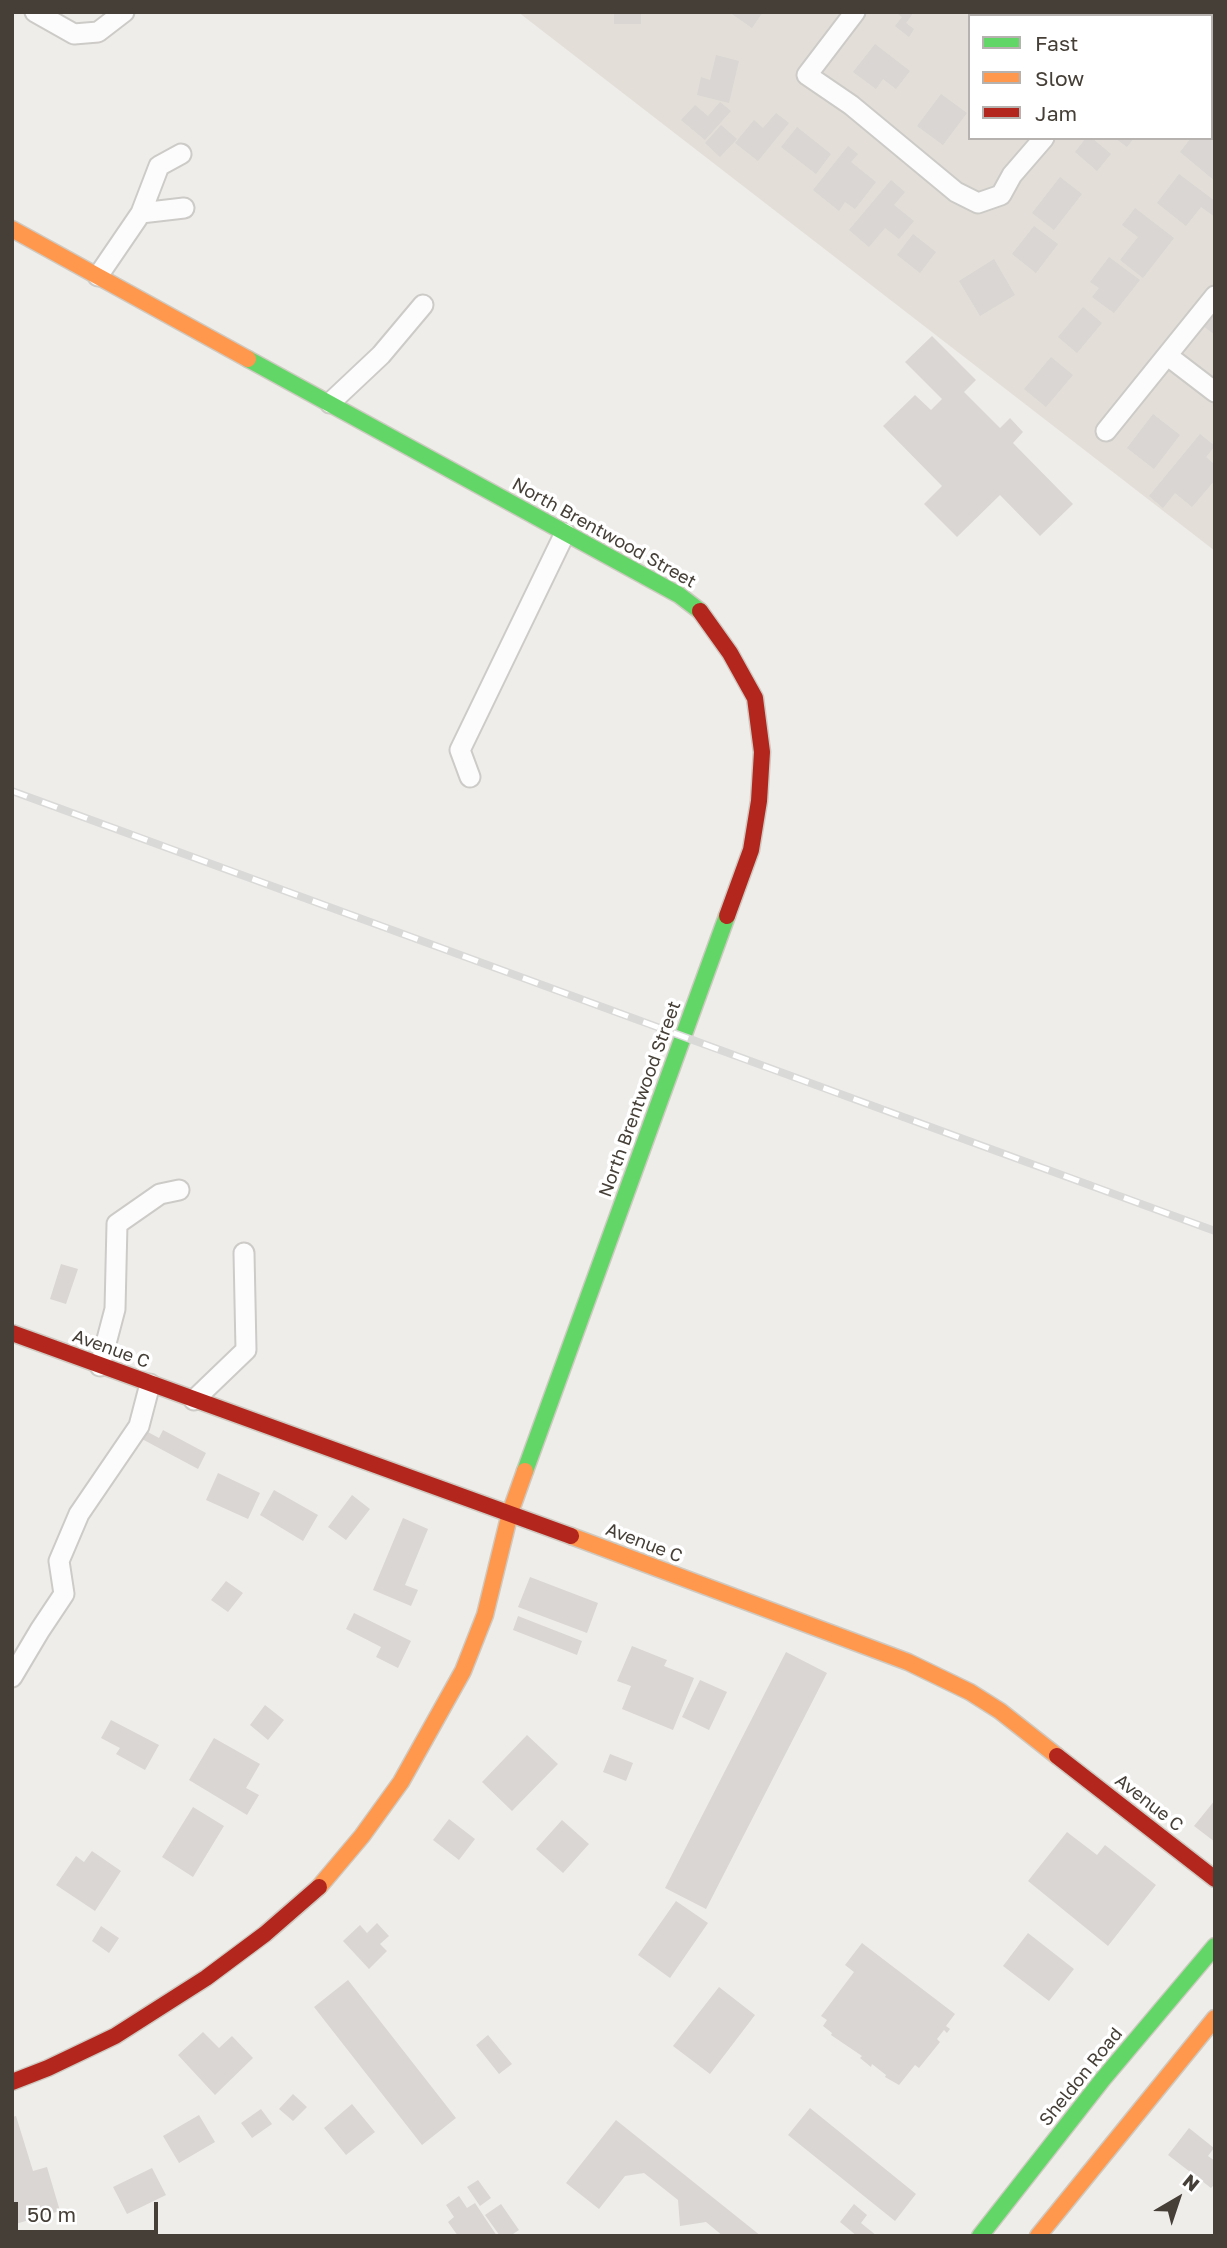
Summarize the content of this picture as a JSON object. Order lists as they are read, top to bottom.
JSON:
{
  "streets": {
    "street": ["North Brentwood Street", "Avenue C", "Sheldon Road"]
  },
  "crossings": [
    ["North Brentwood Street", "Avenue C"]
  ],
  "legend": ["Fast", "Slow", "Jam"],
  "scale_bar": "50 m",
  "north": "top right"
}
